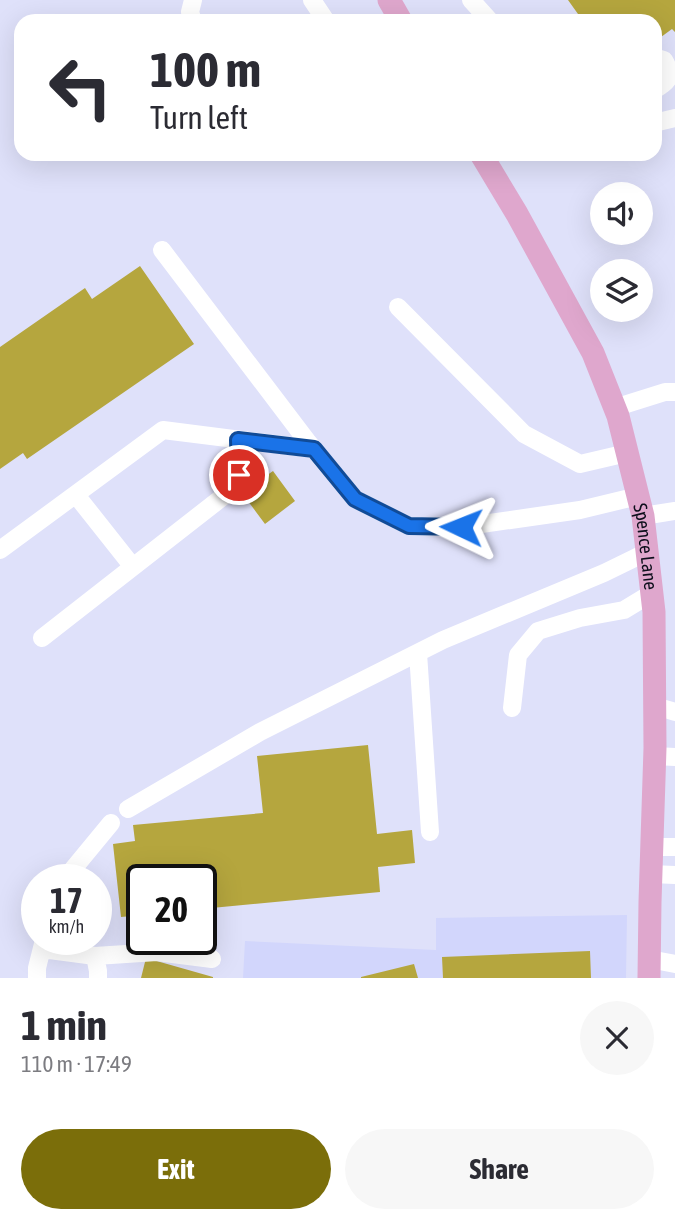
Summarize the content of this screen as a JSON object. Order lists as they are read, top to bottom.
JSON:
{
  "streets": {
    "main road": ["Spence Lane"]
  },
  "page": {
    "turn": ["100 m", "Turn left"],
    "speed": "17 km/h",
    "limit": "20",
    "heading": ["1 min", "110 m · 17:49"],
    "buttons": ["Exit", "Share"]
  }
}
